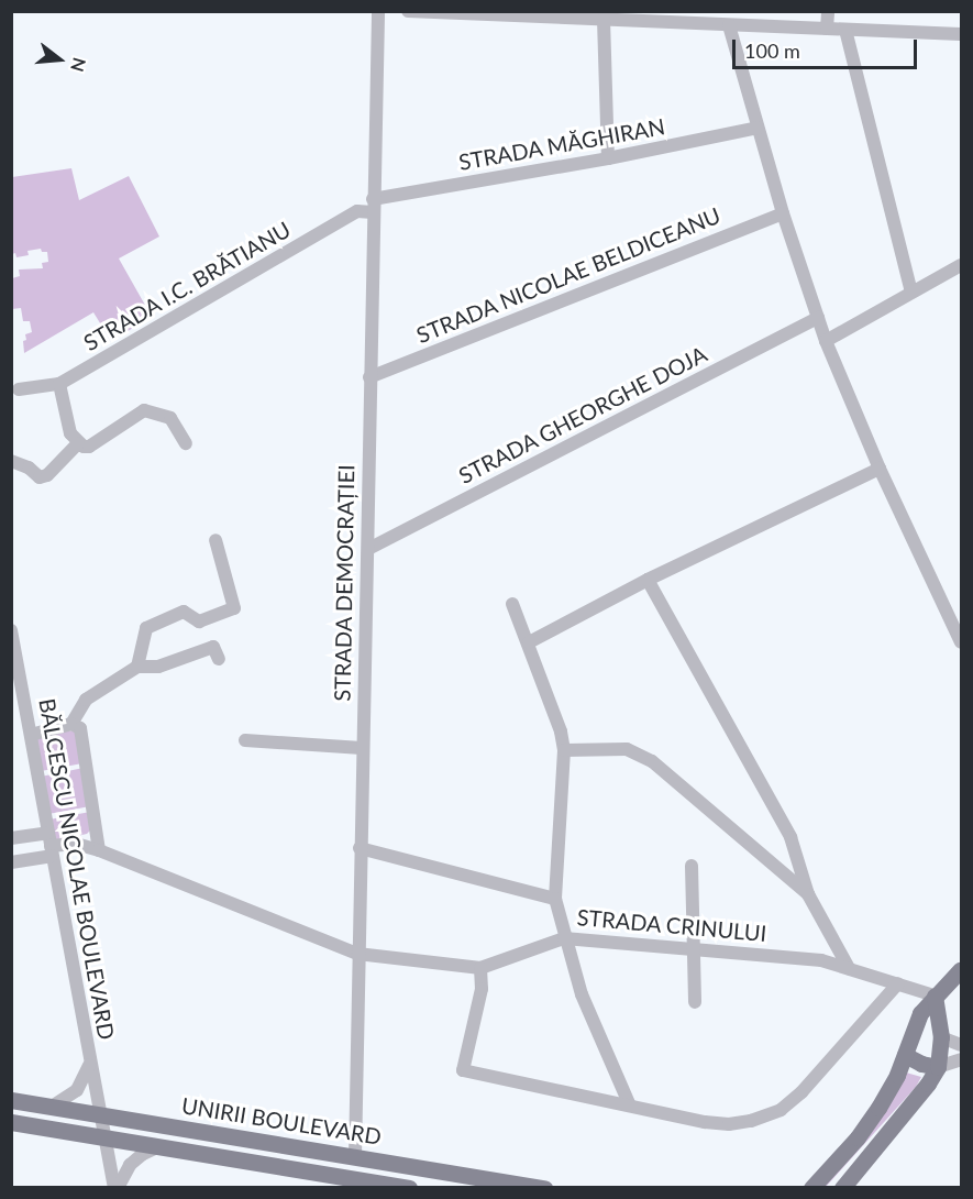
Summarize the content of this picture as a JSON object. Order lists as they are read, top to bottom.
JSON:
{
  "streets": {
    "main road": ["UNIRII BOULEVARD"],
    "street": [
      "STRADA MĂGHIRAN",
      "STRADA NICOLAE BELDICEANU",
      "STRADA I.C. BRĂTIANU",
      "STRADA GHEORGHE DOJA",
      "STRADA DEMOCRAȚIEI",
      "BĂLCESCU NICOLAE BOULEVARD",
      "STRADA CRINULUI"
    ]
  },
  "crossings": [
    ["STRADA MĂGHIRAN", "STRADA I.C. BRĂTIANU"],
    ["STRADA MĂGHIRAN", "STRADA DEMOCRAȚIEI"],
    ["STRADA NICOLAE BELDICEANU", "STRADA DEMOCRAȚIEI"],
    ["STRADA I.C. BRĂTIANU", "STRADA DEMOCRAȚIEI"],
    ["STRADA GHEORGHE DOJA", "STRADA DEMOCRAȚIEI"],
    ["STRADA DEMOCRAȚIEI", "STRADA CRINULUI"],
    ["STRADA DEMOCRAȚIEI", "UNIRII BOULEVARD"],
    ["BĂLCESCU NICOLAE BOULEVARD", "UNIRII BOULEVARD"]
  ],
  "scale_bar": "100 m",
  "north": "right"
}
